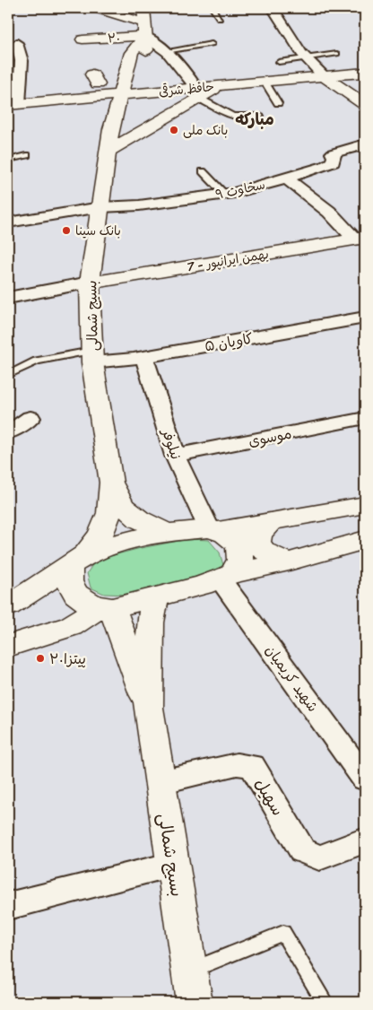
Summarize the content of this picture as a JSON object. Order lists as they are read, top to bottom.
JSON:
{
  "streets": {
    "main road": [
      "۲۰",
      "حافظ شرقی",
      "بهمن ایرانپور - 7",
      "بسیج شمالی"
    ],
    "street": [
      "سخاوت ۹",
      "کاویان ۵",
      "موسوی",
      "نیلوفر",
      "شهید کریمیان",
      "سهیل"
    ]
  },
  "crossings": [
    ["حافظ شرقی", "بسیج شمالی"],
    ["سخاوت ۹", "بسیج شمالی"],
    ["بهمن ایرانپور - 7", "بسیج شمالی"],
    ["بسیج شمالی", "کاویان ۵"],
    ["بسیج شمالی", "سهیل"],
    ["کاویان ۵", "نیلوفر"],
    ["موسوی", "نیلوفر"]
  ],
  "districts": ["مبارکه"],
  "places": ["بانک ملی", "بانک سینا", "پیتزا۲۰"]
}
